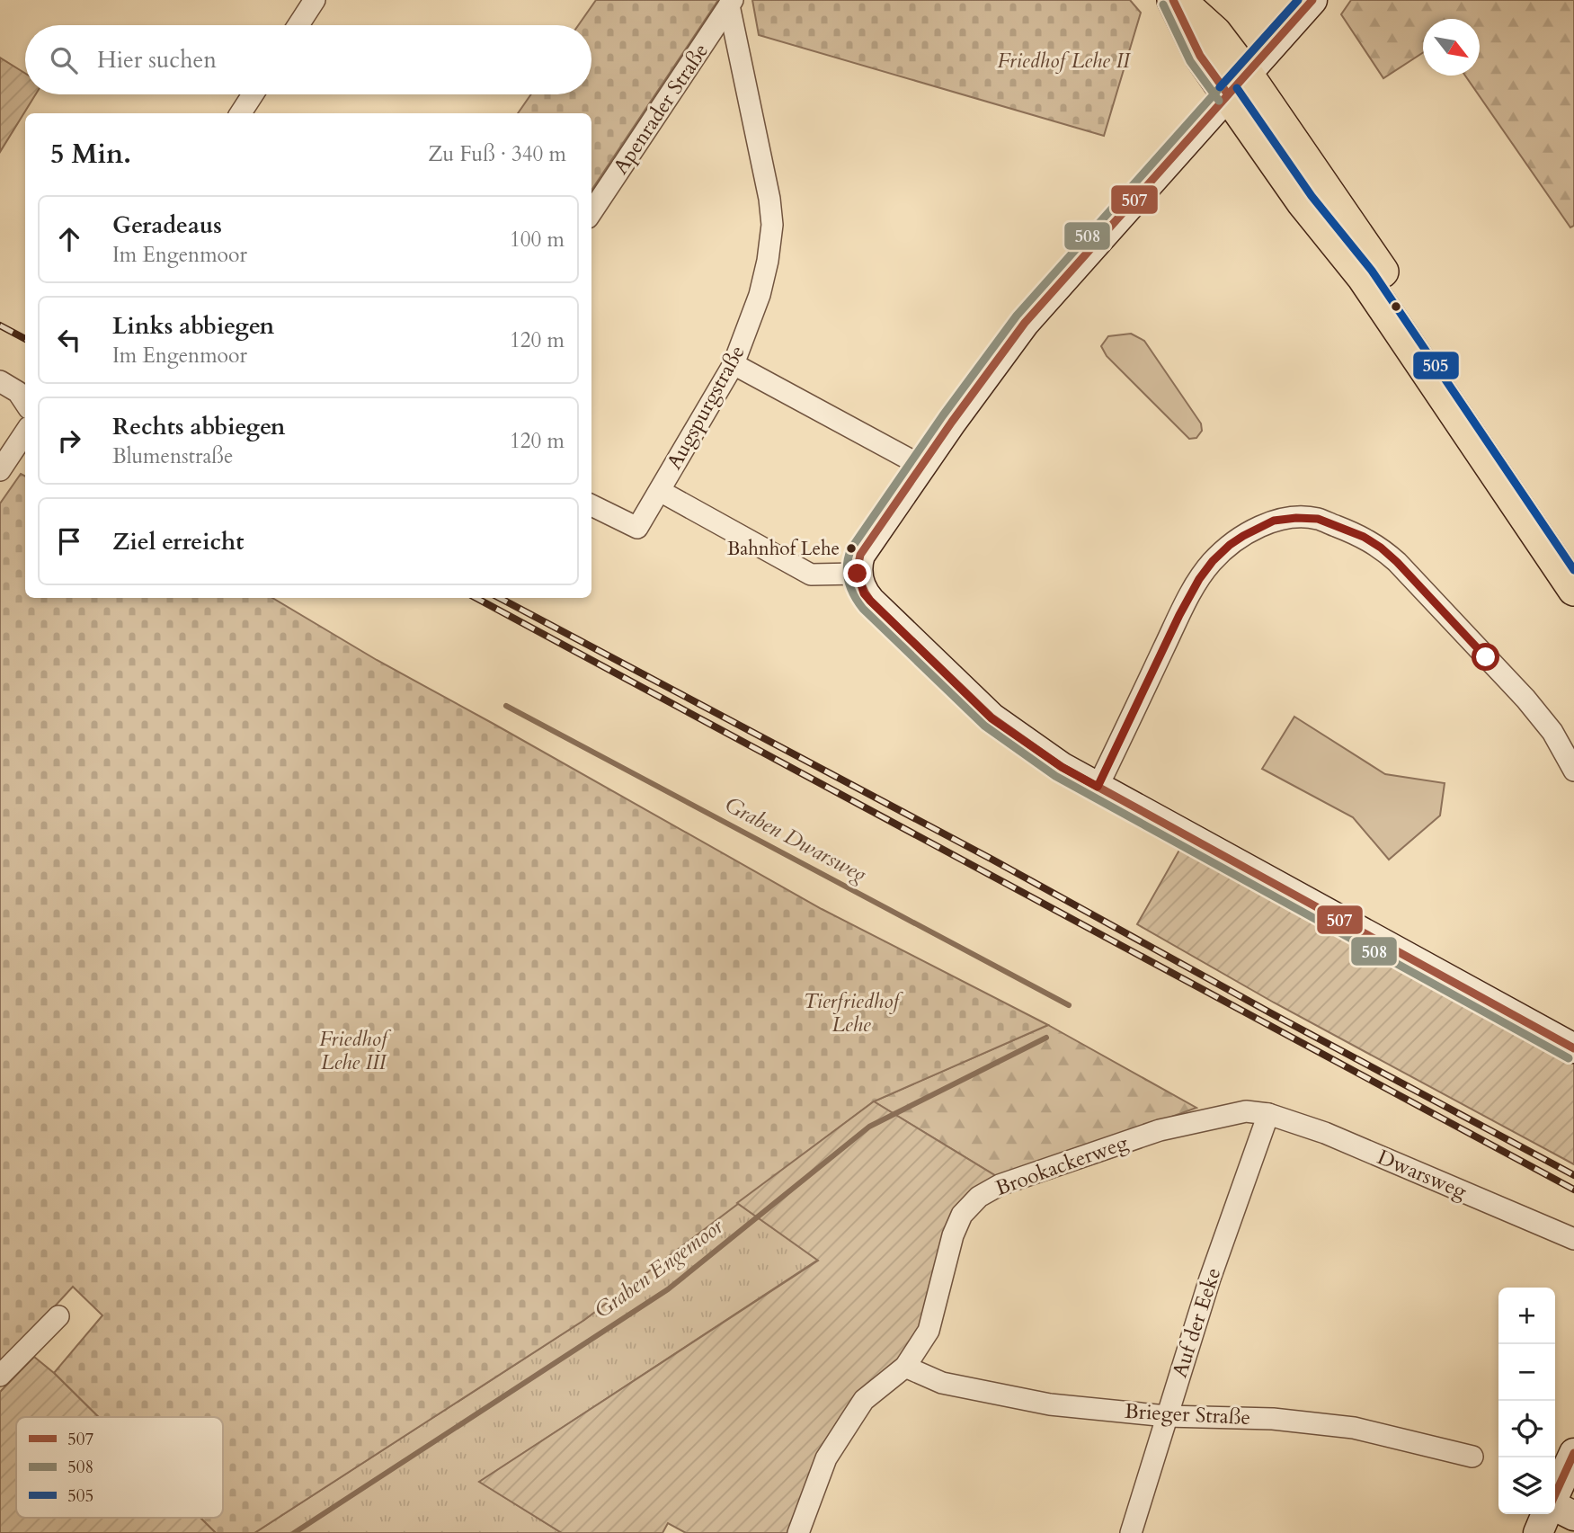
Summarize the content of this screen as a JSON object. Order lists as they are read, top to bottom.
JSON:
{
  "streets": {
    "street": [
      "Apenrader Straße",
      "Augspurgstraße",
      "Brookackerweg",
      "Dwarsweg",
      "Auf der Eeke",
      "Brieger Straße"
    ]
  },
  "crossings": [
    ["Apenrader Straße", "Augspurgstraße"],
    ["Brookackerweg", "Dwarsweg"],
    ["Brookackerweg", "Auf der Eeke"],
    ["Brookackerweg", "Brieger Straße"],
    ["Dwarsweg", "Auf der Eeke"],
    ["Auf der Eeke", "Brieger Straße"]
  ],
  "water": ["Graben Dwarsweg", "Graben Engemoor"],
  "parks": ["Friedhof Lehe II", "Tierfriedhof Lehe", "Friedhof Lehe III"],
  "places": ["Bahnhof Lehe"],
  "lines": ["transit line 507", "transit line 508", "transit line 505"],
  "legend": ["507", "508", "505"],
  "north": "bottom right",
  "page": {
    "search": "Hier suchen",
    "heading": ["5 Min.", "Zu Fuß · 340 m"],
    "list": [
      ["Geradeaus", "Im Engenmoor", "100 m"],
      ["Links abbiegen", "Im Engenmoor", "120 m"],
      ["Rechts abbiegen", "Blumenstraße", "120 m"],
      "Ziel erreicht"
    ],
    "map_buttons": ["+", "−"]
  }
}
